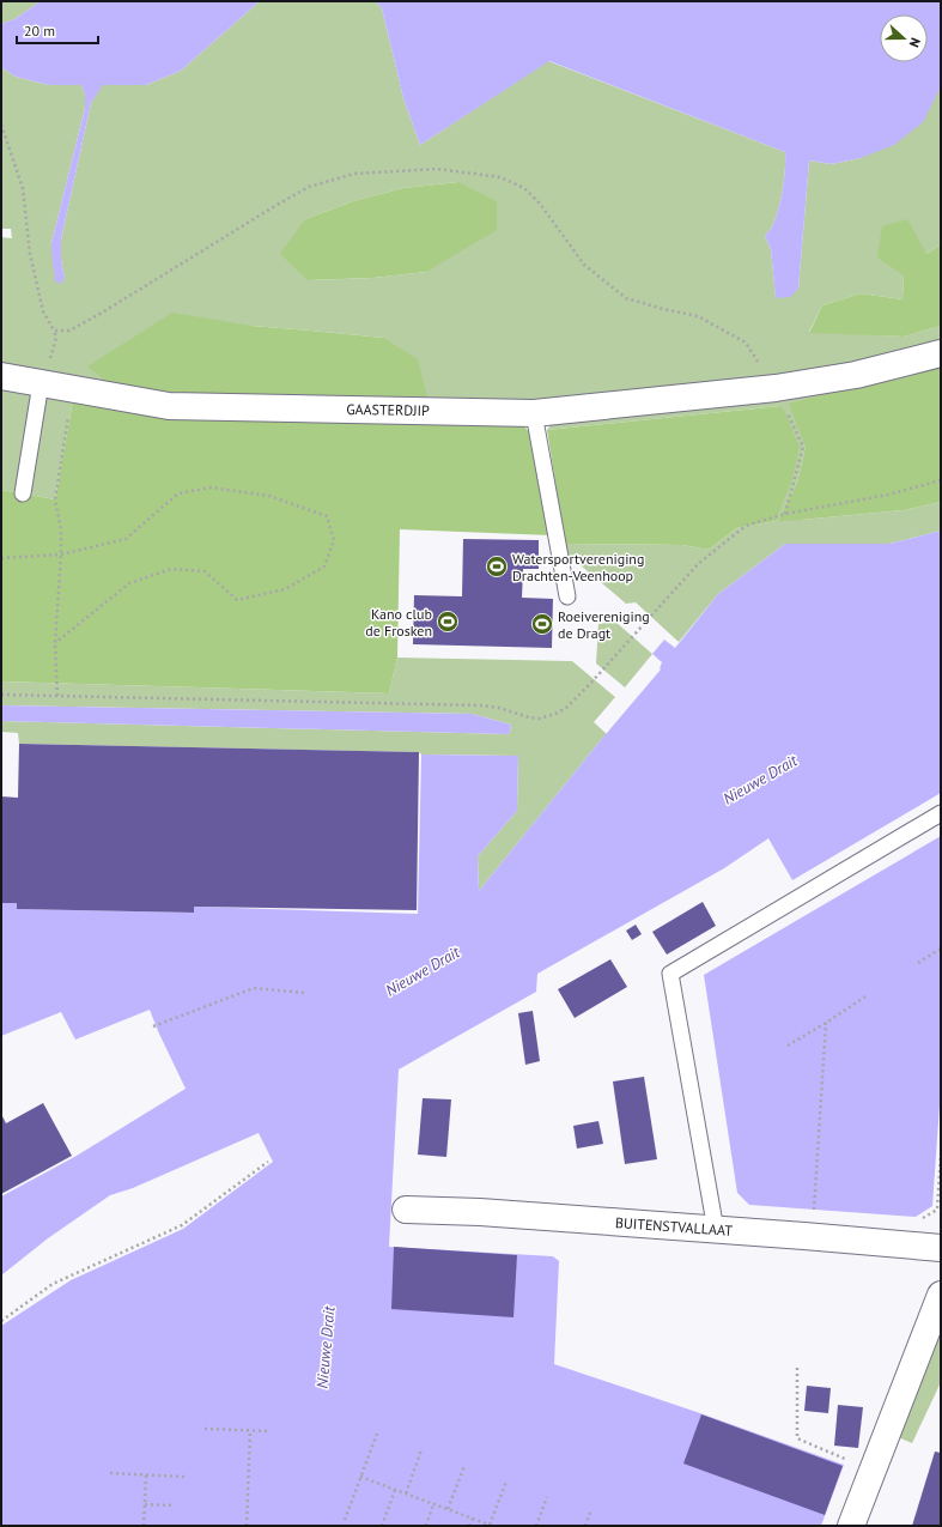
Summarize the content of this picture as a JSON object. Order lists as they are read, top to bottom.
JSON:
{
  "streets": {
    "street": ["GAASTERDJIP", "BUITENSTVALLAAT"]
  },
  "water": ["Nieuwe Drait"],
  "places": {
    "sports": ["Watersportvereniging Drachten-Veenhoop", "Kano club de Frosken", "Roeivereniging de Dragt"]
  },
  "scale_bar": "20 m",
  "north": "right"
}
